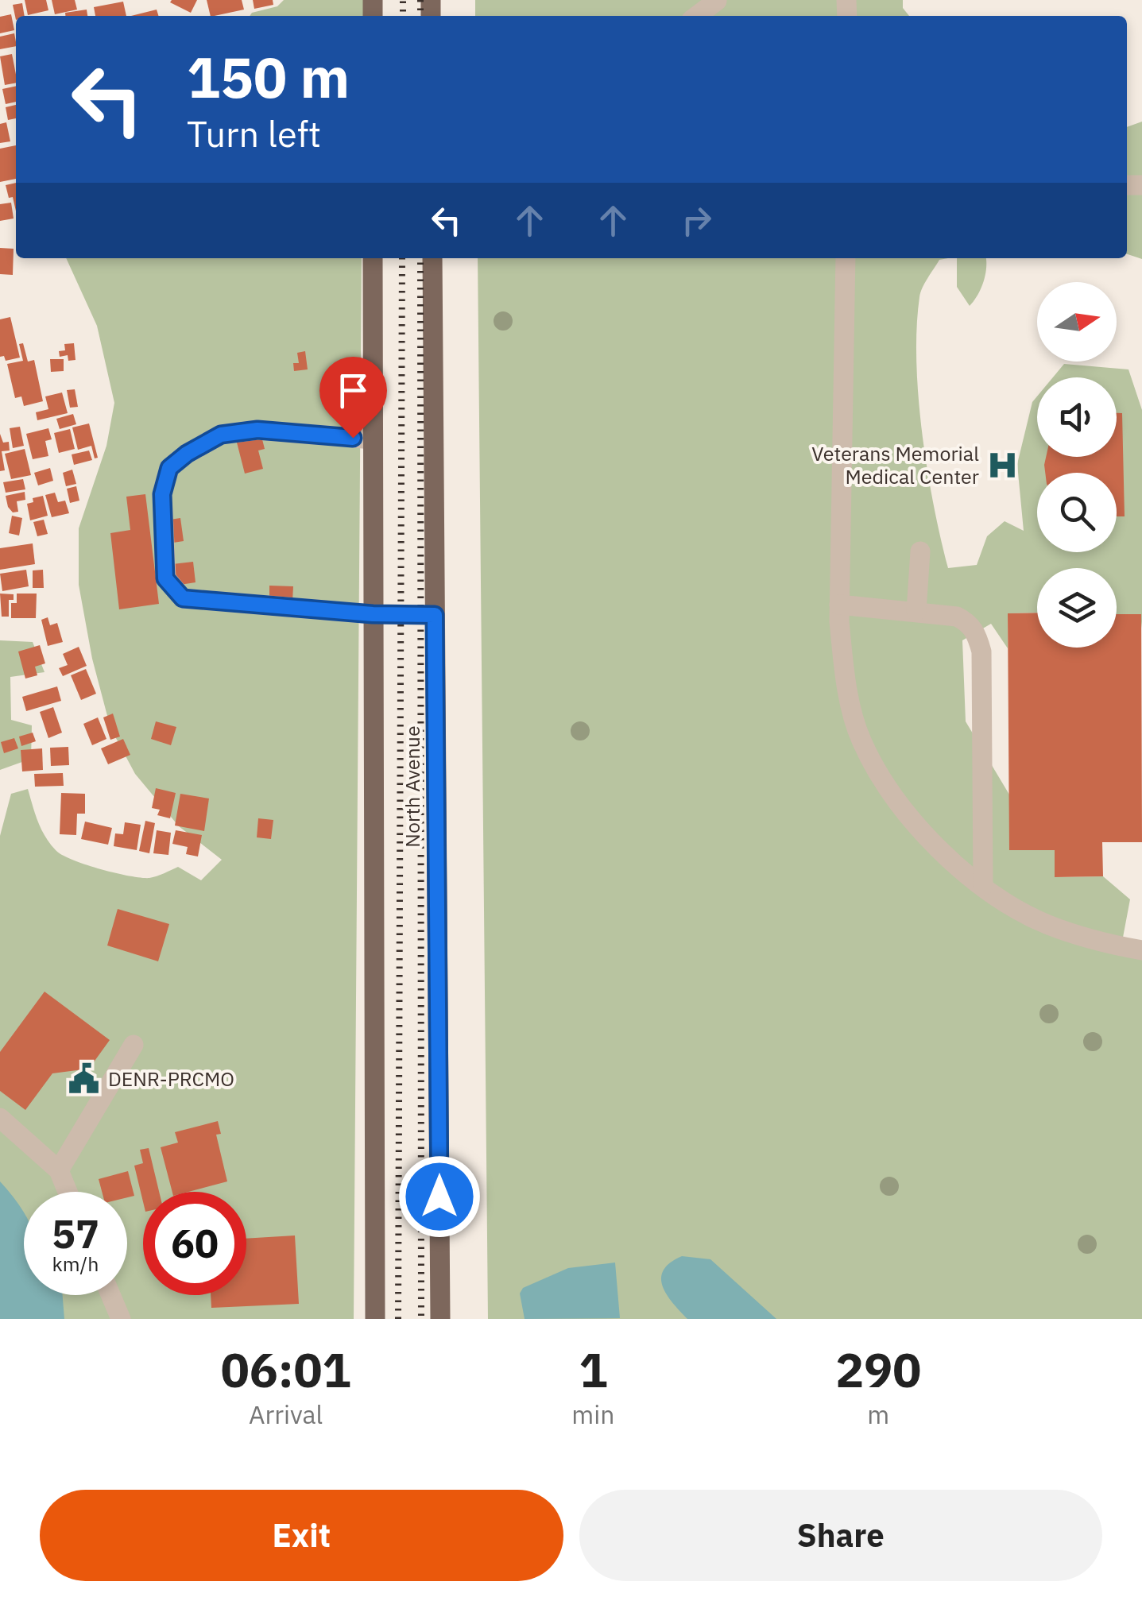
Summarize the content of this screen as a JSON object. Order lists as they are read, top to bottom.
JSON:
{
  "streets": {
    "main road": ["North Avenue"]
  },
  "places": {
    "hospital": ["Veterans Memorial Medical Center"],
    "public building": ["DENR-PRCMO"]
  },
  "north": "right",
  "page": {
    "turn": ["150 m", "Turn left"],
    "speed": "57 km/h",
    "limit": "60",
    "eta": [
      "06:01",
      "Arrival",
      "1",
      "min",
      "290",
      "m"
    ],
    "buttons": ["Exit", "Share"]
  }
}
